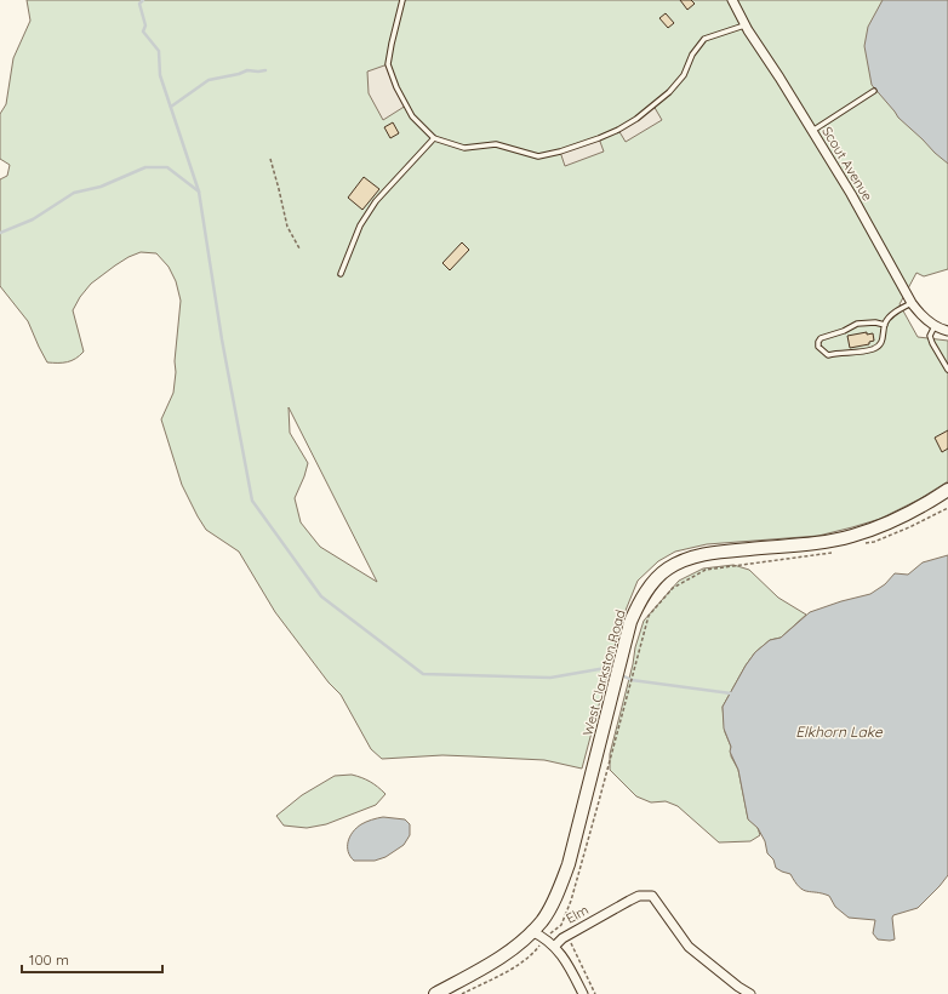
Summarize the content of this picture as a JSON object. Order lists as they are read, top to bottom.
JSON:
{
  "streets": {
    "main road": ["West Clarkston Road"],
    "street": ["Scout Avenue", "Elm"]
  },
  "water": ["Elkhorn Lake"],
  "scale_bar": "100 m"
}
